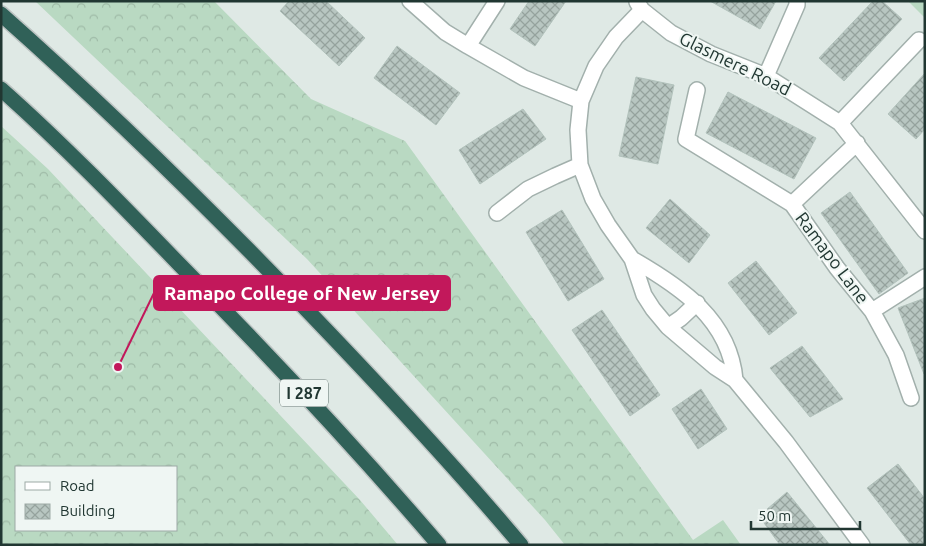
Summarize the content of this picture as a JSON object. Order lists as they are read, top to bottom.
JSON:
{
  "streets": {
    "highway": ["I 287"],
    "street": ["Glasmere Road", "Ramapo Lane"]
  },
  "crossings": [
    ["Glasmere Road", "Ramapo Lane"]
  ],
  "places": ["Ramapo College of New Jersey"],
  "legend": ["Road", "Building"],
  "scale_bar": "50 m"
}
